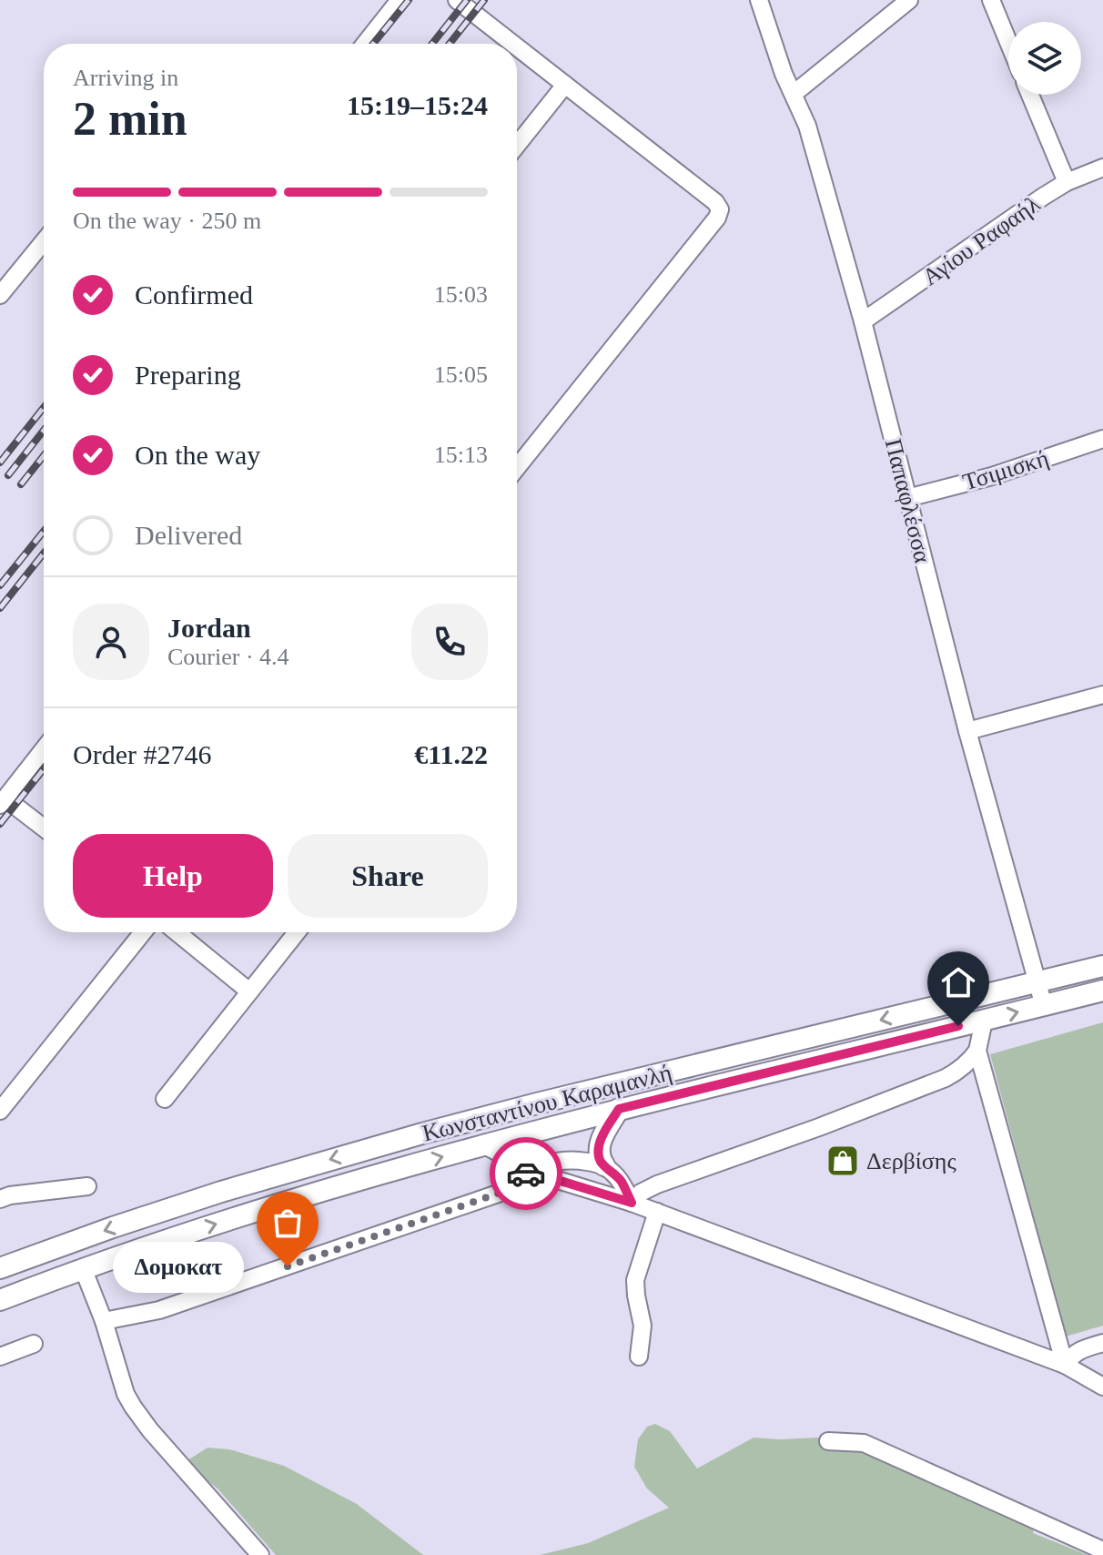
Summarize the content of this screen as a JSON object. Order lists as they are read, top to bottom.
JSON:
{
  "streets": {
    "main road": ["Κωνσταντίνου Καραμανλή"],
    "street": ["Αγίου Ραφαήλ", "Τσιμισκή", "Παπαφλέσσα"]
  },
  "crossings": [
    ["Αγίου Ραφαήλ", "Παπαφλέσσα"],
    ["Τσιμισκή", "Παπαφλέσσα"],
    ["Παπαφλέσσα", "Κωνσταντίνου Καραμανλή"]
  ],
  "places": {
    "shop": ["Δερβίσης"],
    "other": ["Δομοκατ"]
  },
  "page": {
    "heading": ["2 min", "Arriving in", "15:19–15:24"],
    "panel": [
      "Jordan",
      "Courier · 4.4",
      "Order #2746",
      "€11.22"
    ],
    "bar": "On the way · 250 m",
    "list": [
      ["Confirmed", "15:03"],
      ["Preparing", "15:05"],
      ["On the way", "15:13"],
      "Delivered"
    ],
    "buttons": ["Help", "Share"],
    "bubble": "Δομοκατ"
  }
}
